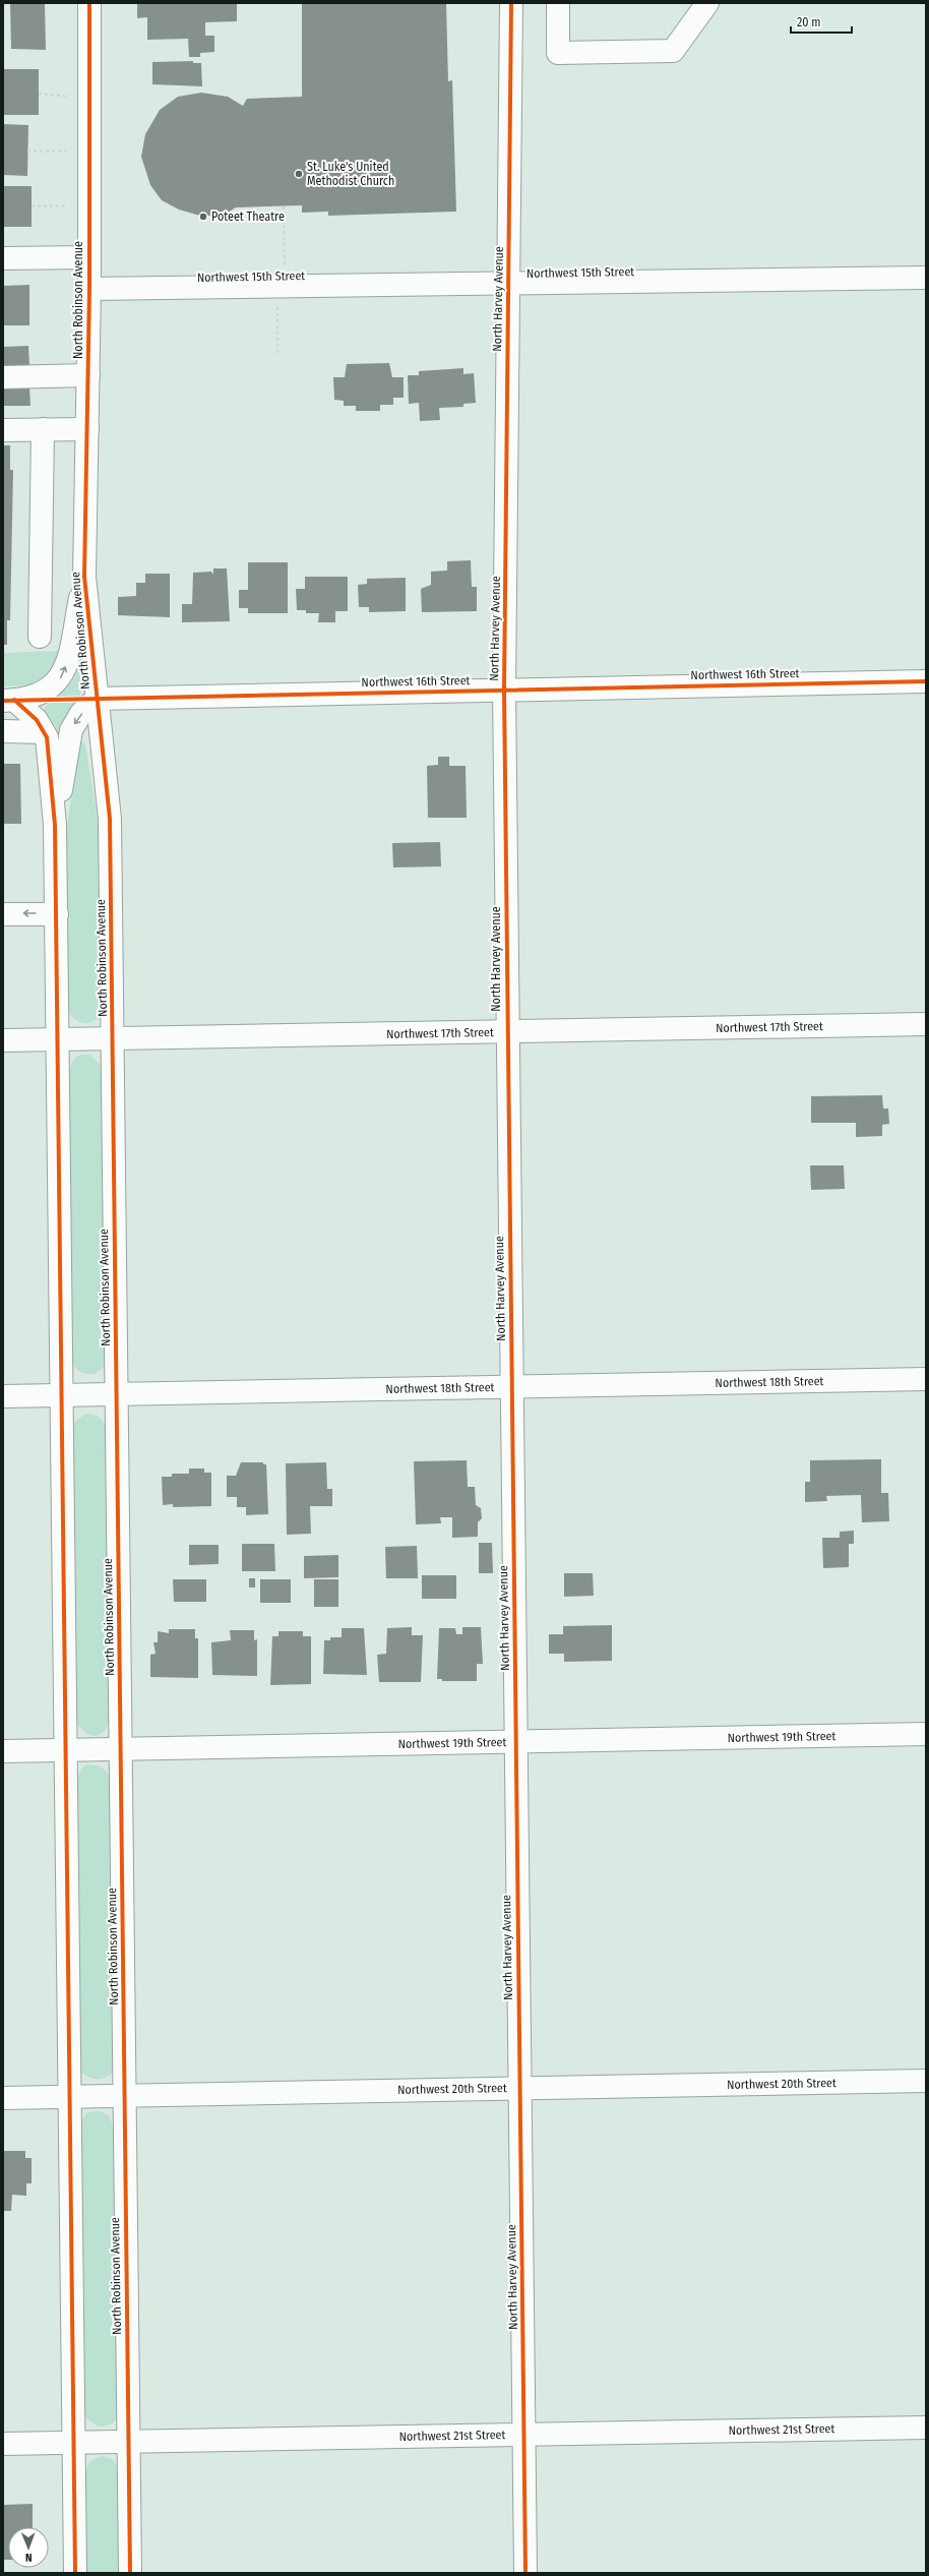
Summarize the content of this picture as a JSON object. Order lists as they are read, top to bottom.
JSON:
{
  "streets": {
    "street": [
      "Northwest 15th Street",
      "North Harvey Avenue",
      "North Robinson Avenue",
      "Northwest 16th Street",
      "Northwest 17th Street",
      "Northwest 18th Street",
      "Northwest 19th Street",
      "Northwest 20th Street",
      "Northwest 21st Street"
    ]
  },
  "crossings": [
    ["Northwest 15th Street", "North Harvey Avenue"],
    ["Northwest 15th Street", "North Robinson Avenue"],
    ["North Harvey Avenue", "Northwest 16th Street"],
    ["North Harvey Avenue", "Northwest 17th Street"],
    ["North Harvey Avenue", "Northwest 18th Street"],
    ["North Harvey Avenue", "Northwest 19th Street"],
    ["North Harvey Avenue", "Northwest 20th Street"],
    ["North Harvey Avenue", "Northwest 21st Street"],
    ["North Robinson Avenue", "Northwest 16th Street"],
    ["North Robinson Avenue", "Northwest 17th Street"],
    ["North Robinson Avenue", "Northwest 18th Street"],
    ["North Robinson Avenue", "Northwest 19th Street"],
    ["North Robinson Avenue", "Northwest 20th Street"],
    ["North Robinson Avenue", "Northwest 21st Street"]
  ],
  "places": ["St. Luke's United Methodist Church", "Poteet Theatre"],
  "scale_bar": "20 m",
  "north": "bottom"
}
